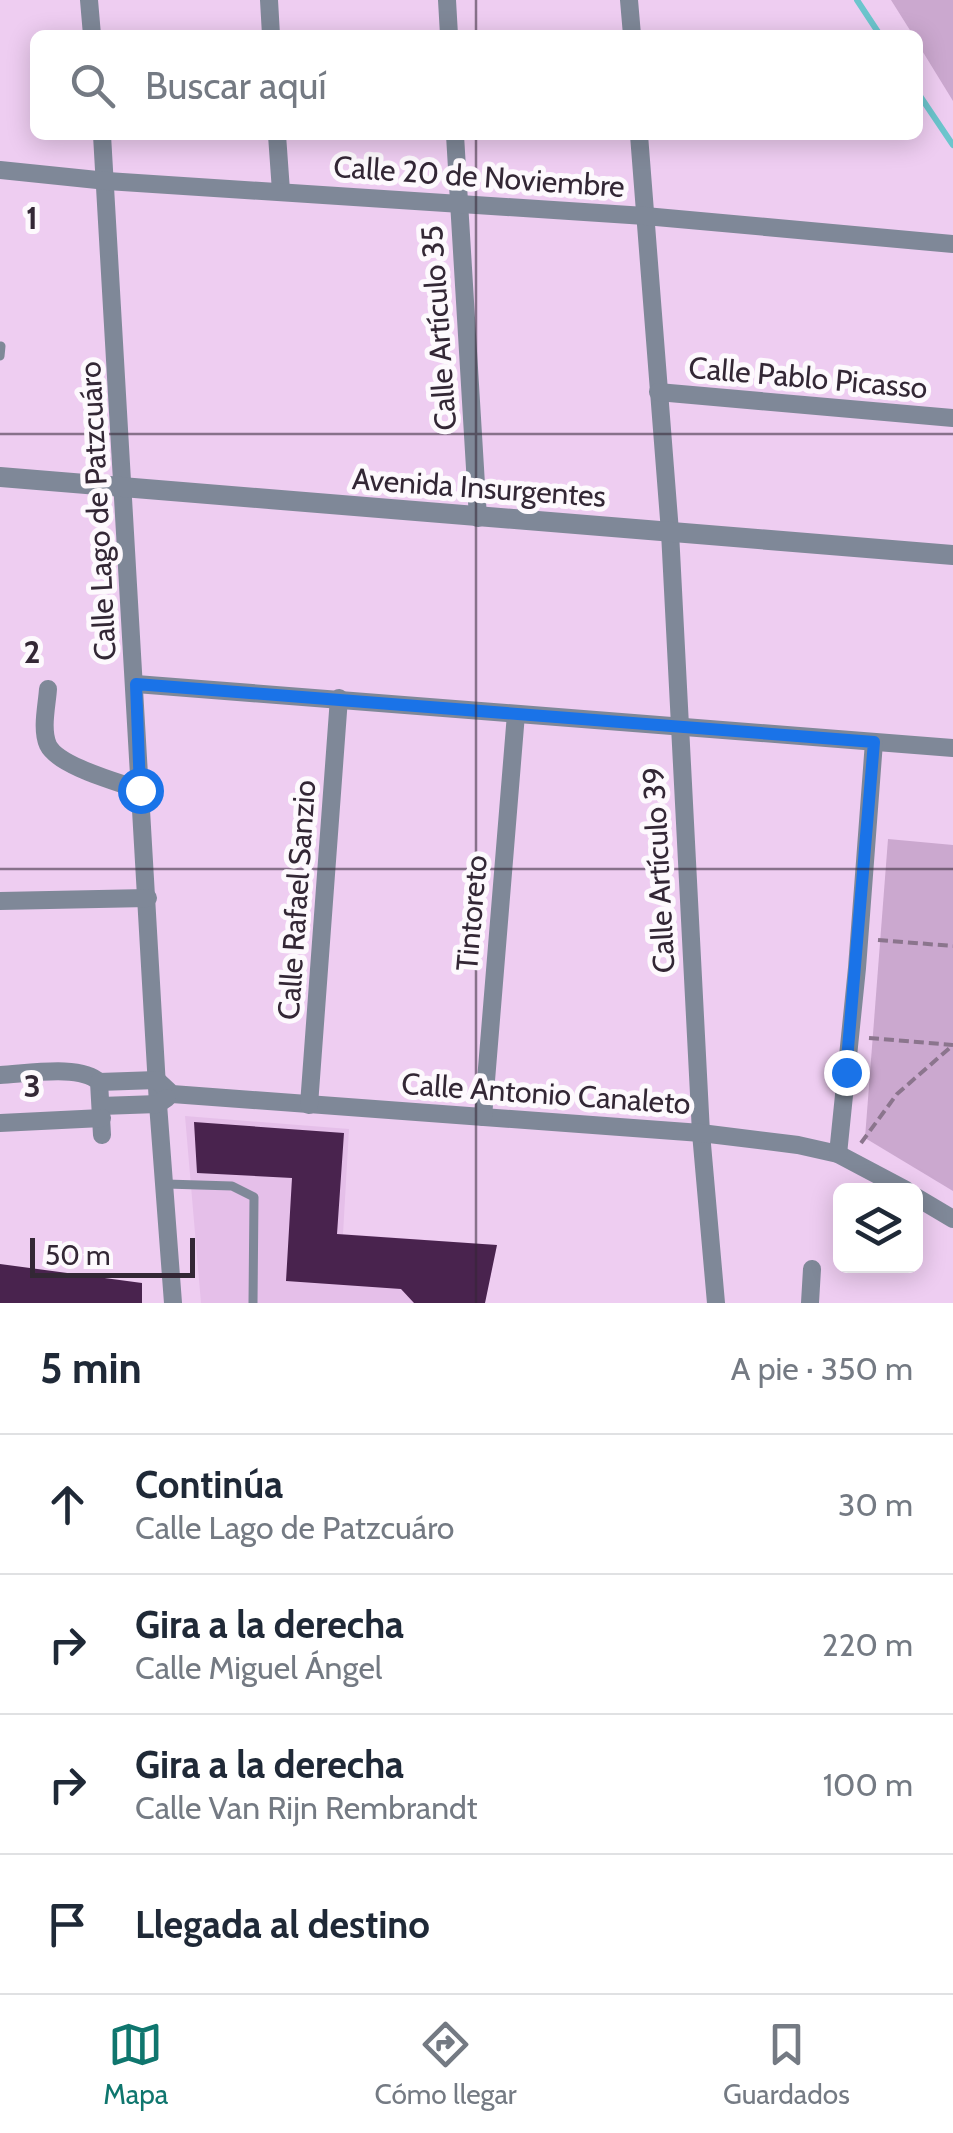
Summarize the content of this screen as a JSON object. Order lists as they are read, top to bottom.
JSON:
{
  "streets": {
    "street": [
      "Calle 20 de Noviembre",
      "Calle Artículo 35",
      "Calle Pablo Picasso",
      "Avenida Insurgentes",
      "Calle Lago de Patzcuáro",
      "Calle Artículo 39",
      "Calle Rafael Sanzio",
      "Tintoreto",
      "Calle Antonio Canaleto"
    ]
  },
  "crossings": [
    ["Calle 20 de Noviembre", "Calle Artículo 35"],
    ["Calle 20 de Noviembre", "Calle Lago de Patzcuáro"],
    ["Calle 20 de Noviembre", "Calle Artículo 39"],
    ["Calle Artículo 35", "Avenida Insurgentes"],
    ["Calle Pablo Picasso", "Calle Artículo 39"],
    ["Avenida Insurgentes", "Calle Lago de Patzcuáro"],
    ["Avenida Insurgentes", "Calle Artículo 39"],
    ["Calle Lago de Patzcuáro", "Calle Antonio Canaleto"],
    ["Calle Artículo 39", "Calle Antonio Canaleto"],
    ["Calle Rafael Sanzio", "Calle Antonio Canaleto"],
    ["Tintoreto", "Calle Antonio Canaleto"]
  ],
  "scale_bar": "50 m",
  "page": {
    "search": "Buscar aquí",
    "scale": "50 m",
    "heading": ["5 min", "A pie · 350 m"],
    "list": [
      ["Continúa", "Calle Lago de Patzcuáro", "30 m"],
      ["Gira a la derecha", "Calle Miguel Ángel", "220 m"],
      ["Gira a la derecha", "Calle Van Rijn Rembrandt", "100 m"],
      "Llegada al destino"
    ],
    "nav": ["Mapa", "Cómo llegar", "Guardados"]
  },
  "grid": {
    "rows": ["1", "2", "3"]
  }
}
